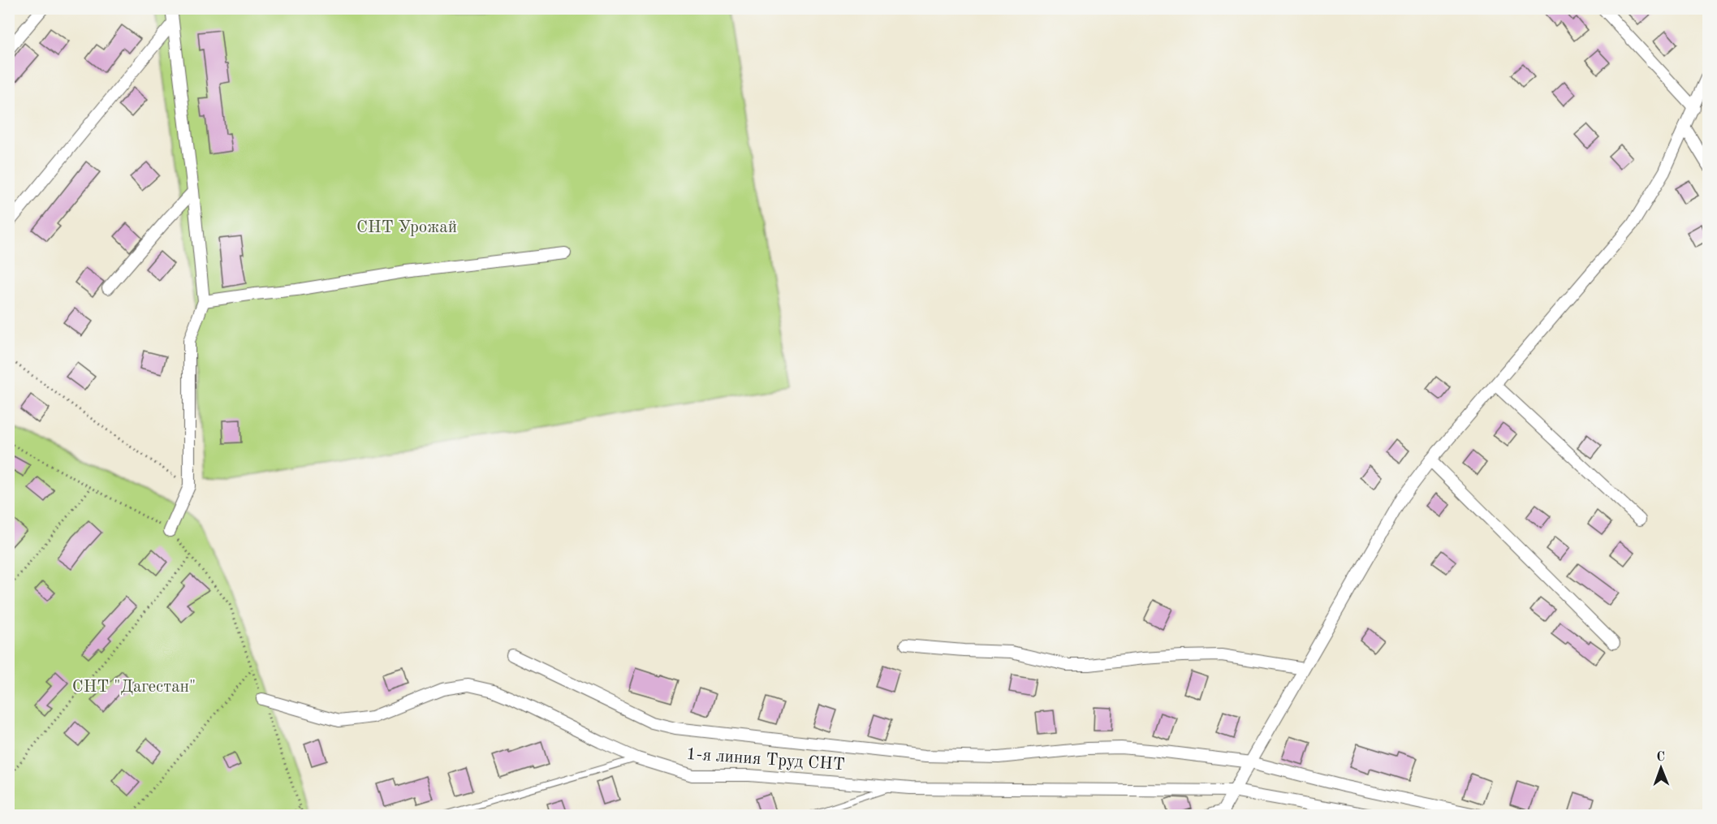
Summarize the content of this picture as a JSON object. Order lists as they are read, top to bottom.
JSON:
{
  "streets": {
    "street": ["1-я линия Труд СНТ"]
  },
  "parks": ["СНТ Урожай", "СНТ \"Дагестан\""],
  "north": "top"
}
